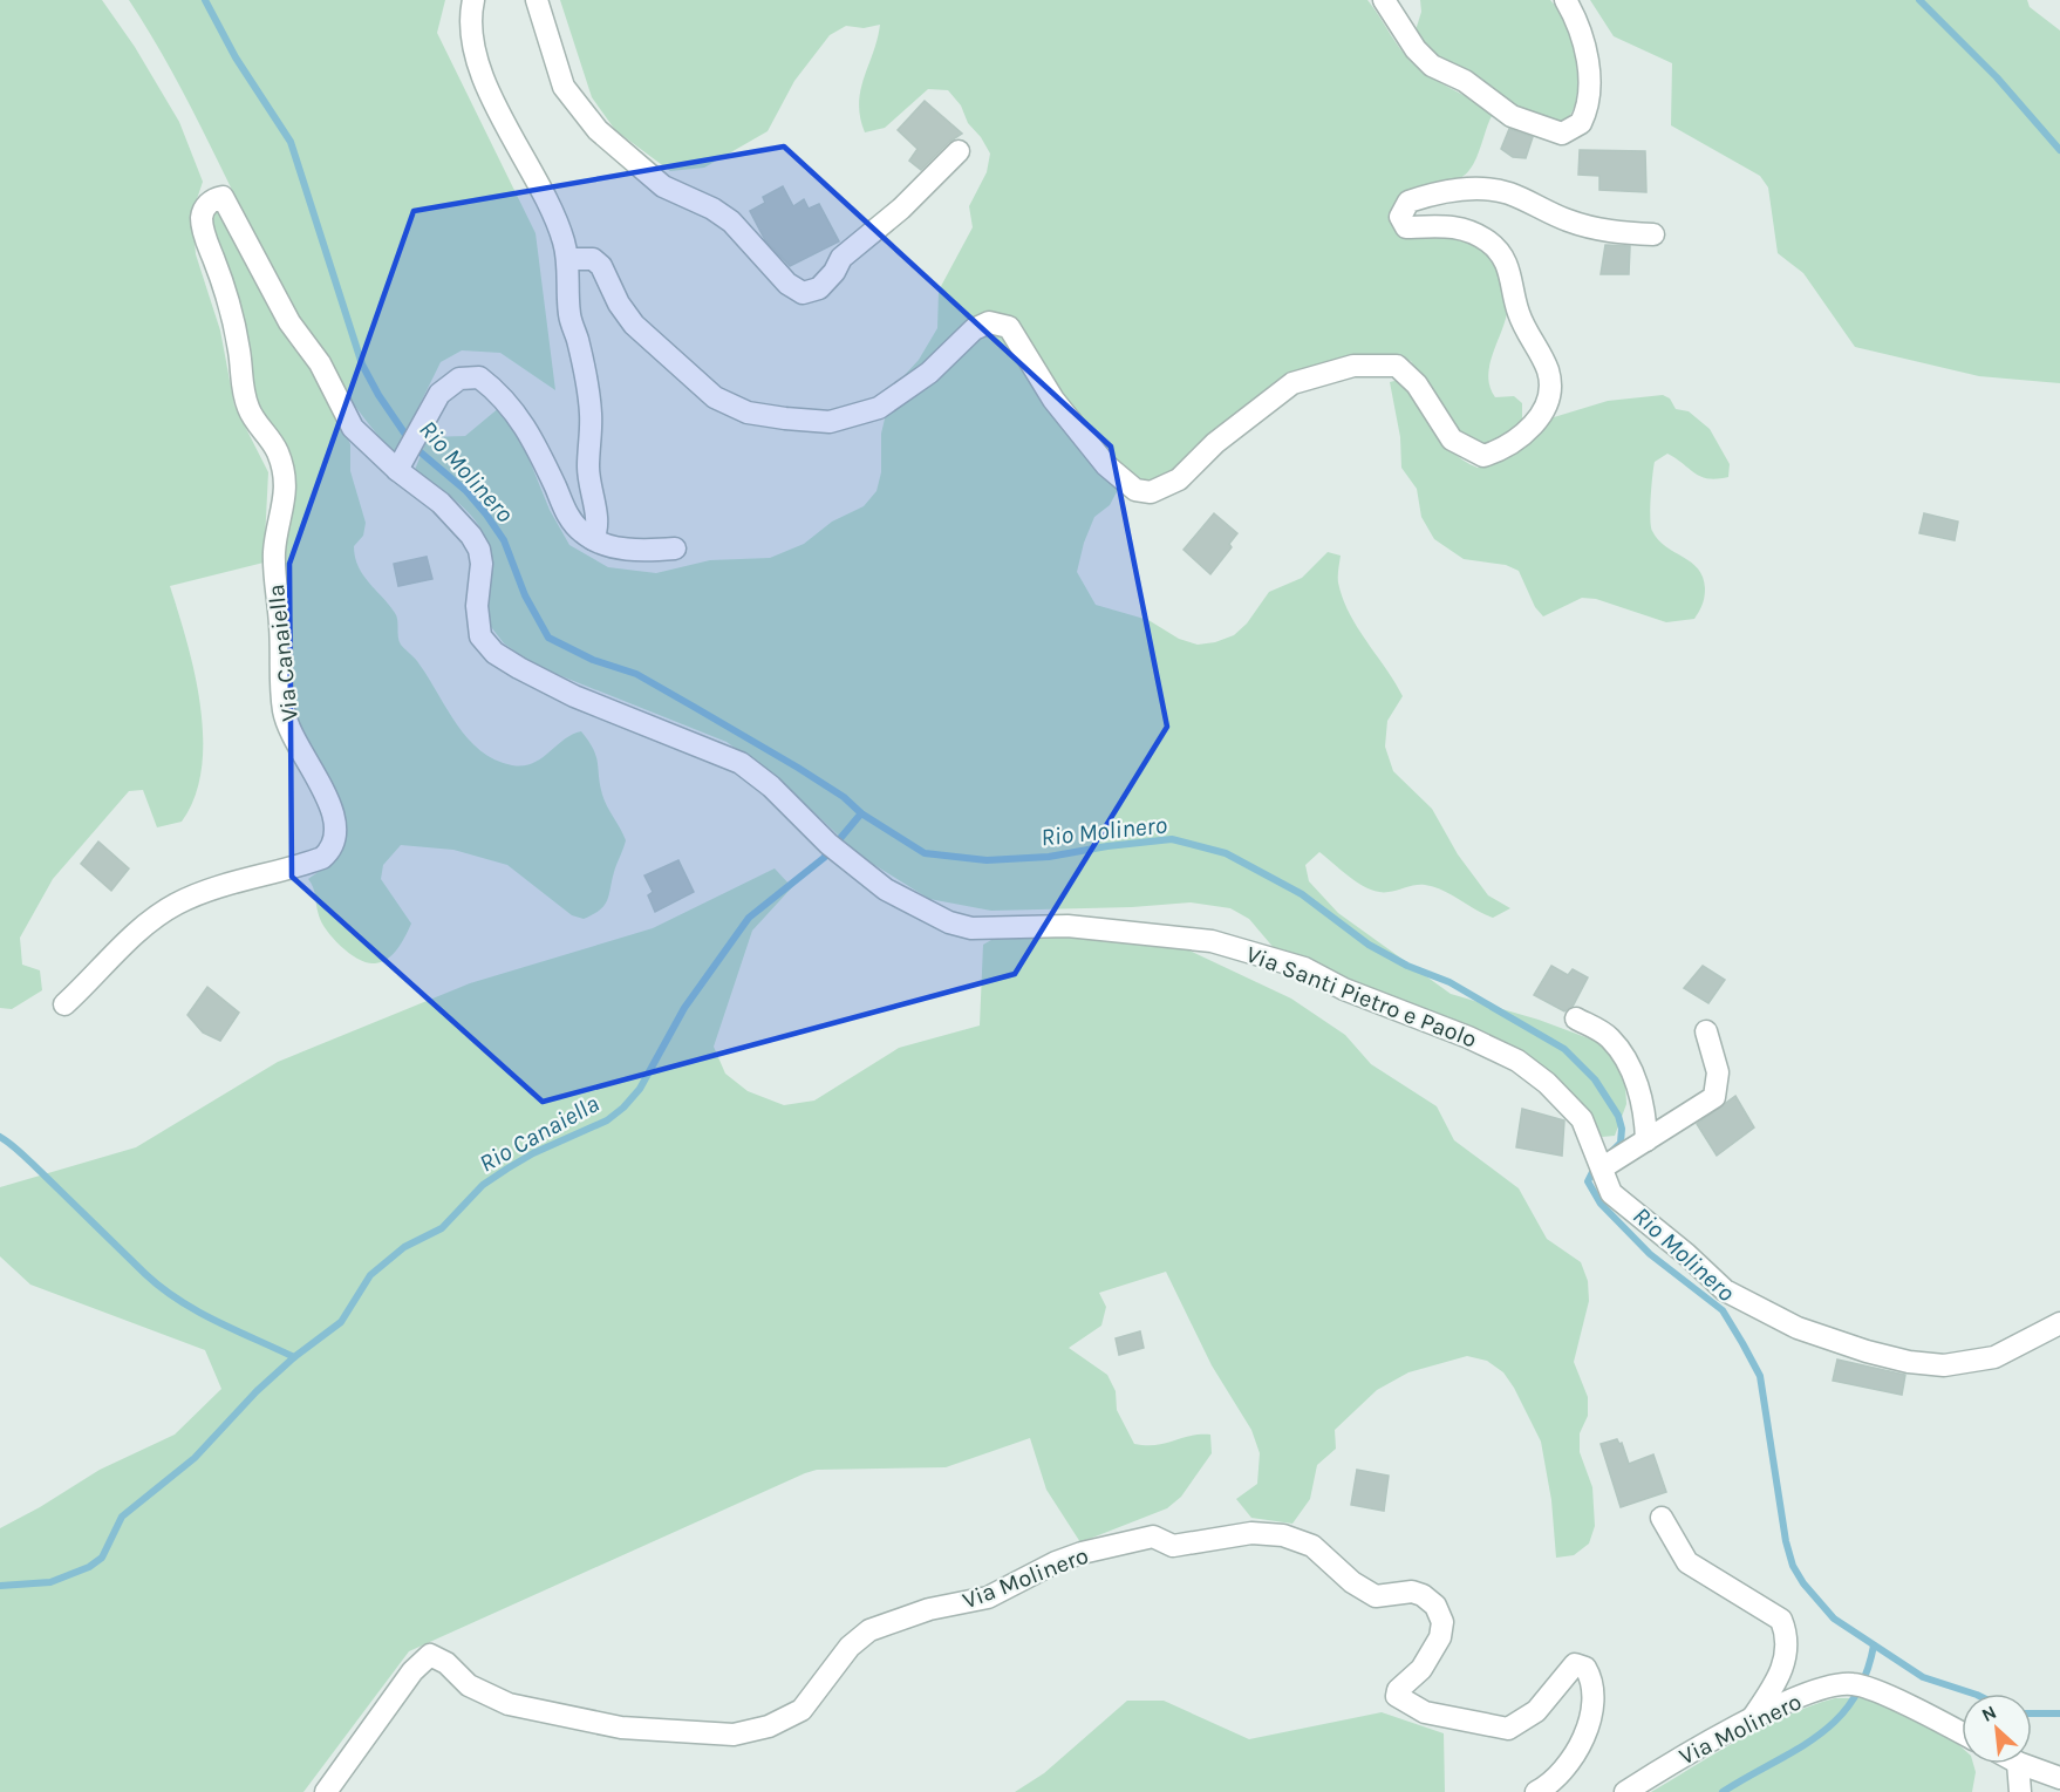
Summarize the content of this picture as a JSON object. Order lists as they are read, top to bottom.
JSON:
{
  "streets": {
    "street": ["Via Canaiella", "Via Santi Pietro e Paolo", "Via Molinero"]
  },
  "crossings": [
    ["Via Canaiella", "Via Santi Pietro e Paolo"]
  ],
  "water": ["Rio Molinero", "Rio Canaiella"],
  "north": "top left"
}
